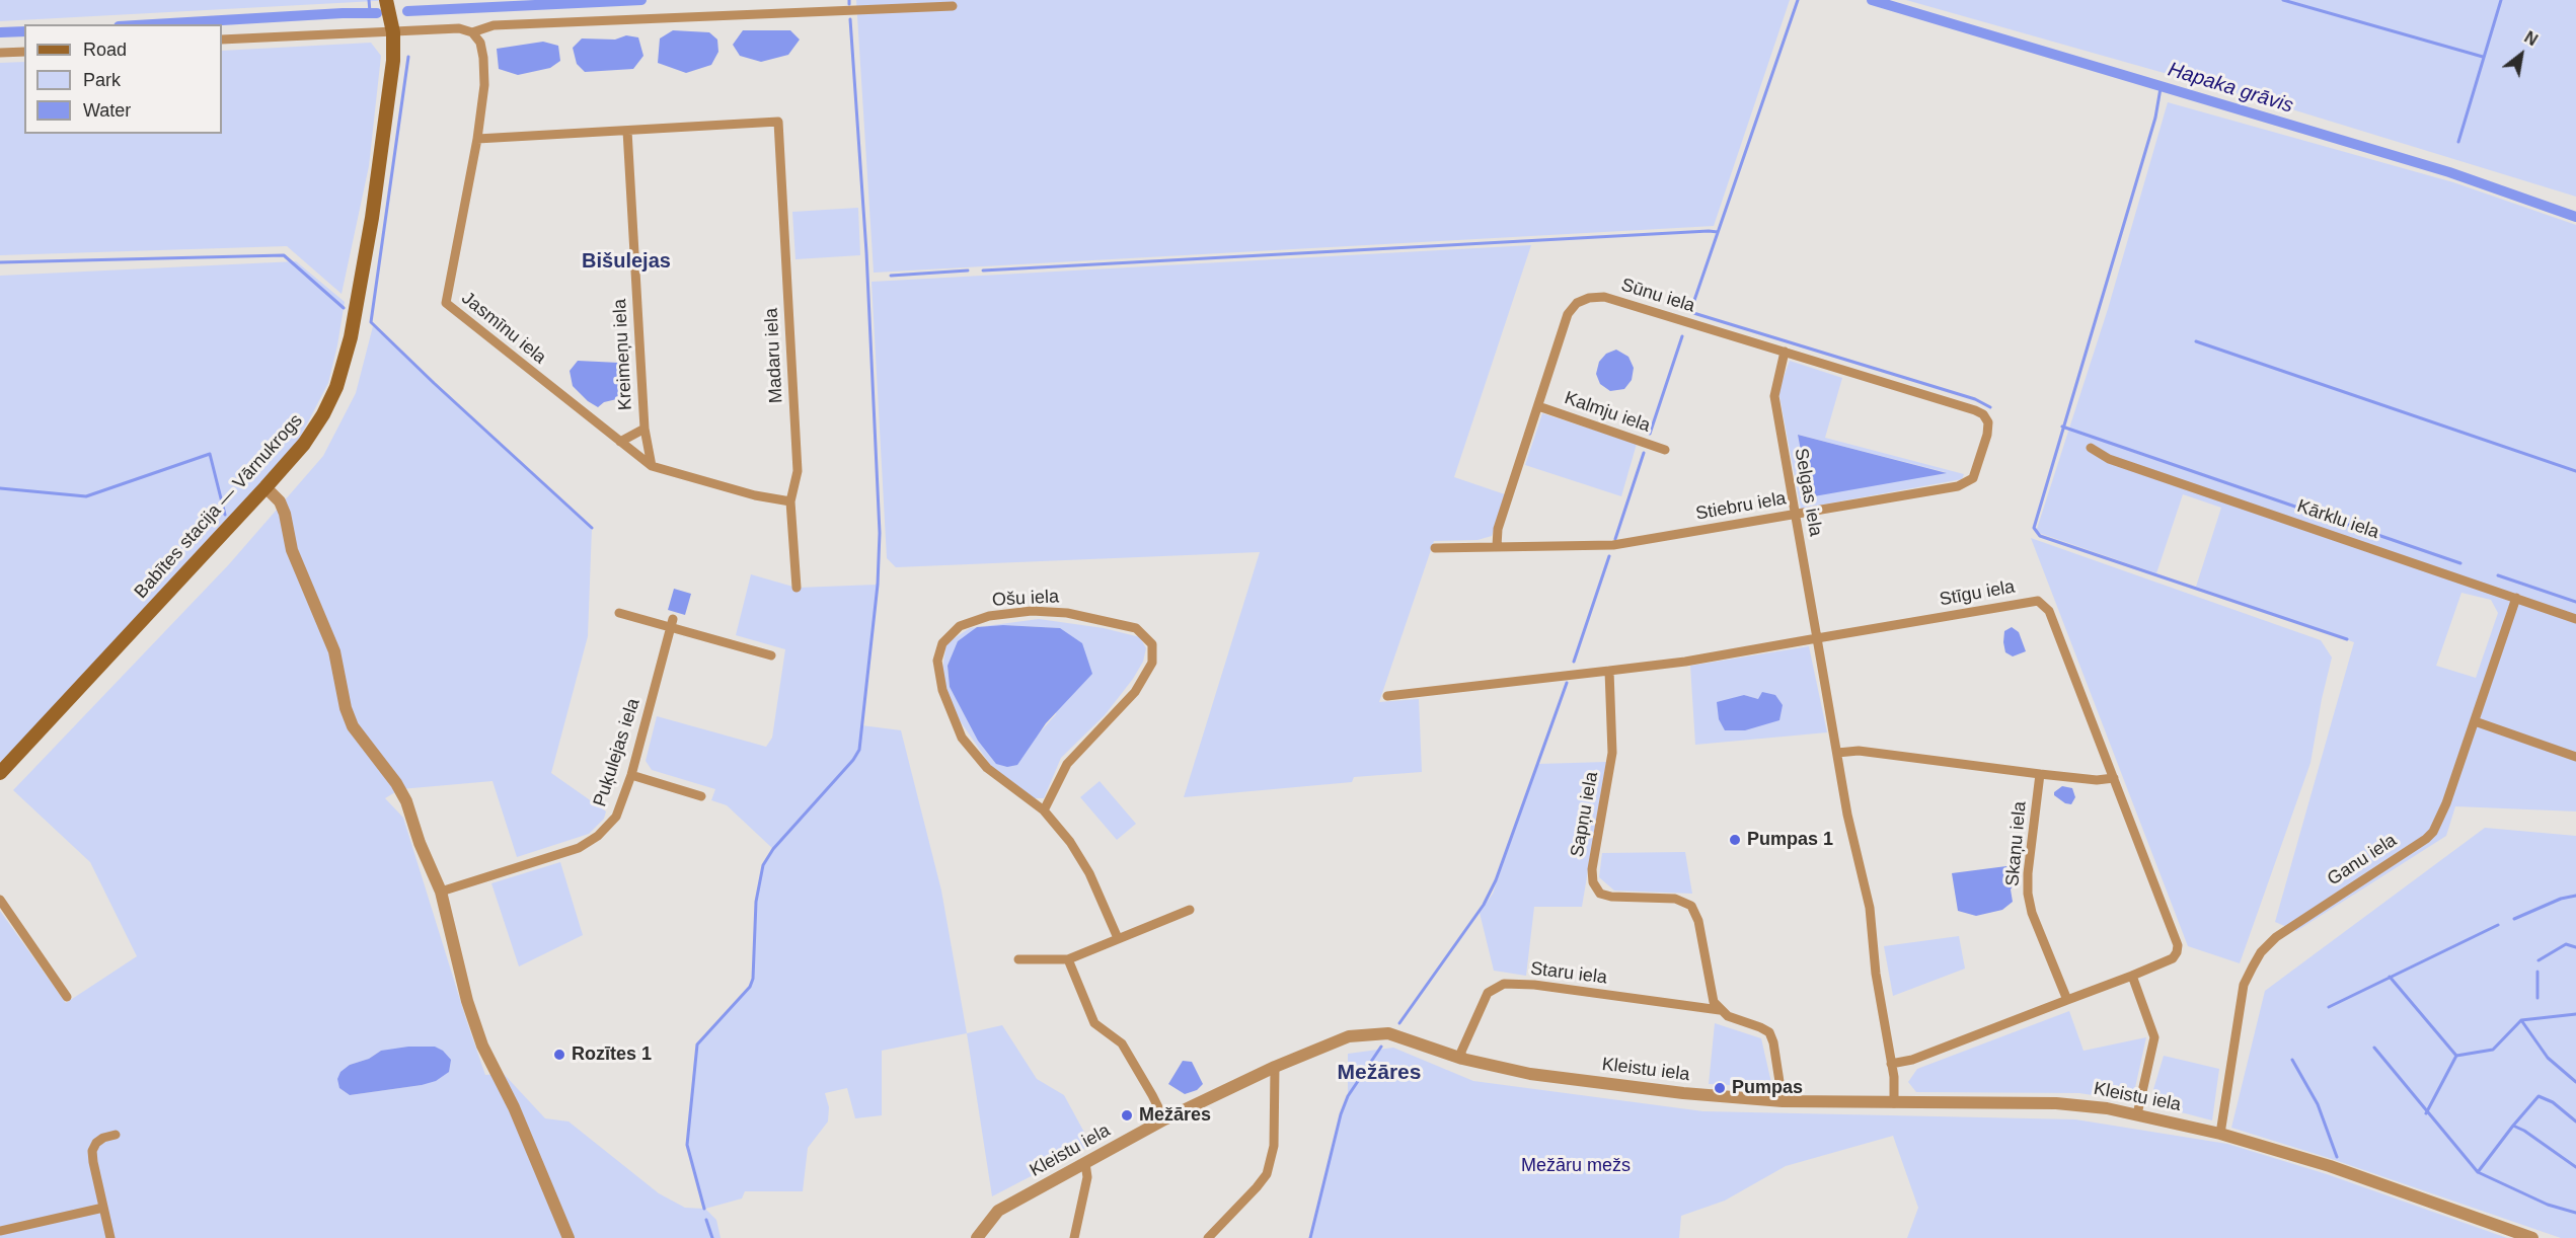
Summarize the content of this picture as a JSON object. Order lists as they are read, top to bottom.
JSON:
{
  "streets": {
    "main road": ["Babītes stacija — Vārnukrogs"],
    "street": [
      "Sūnu iela",
      "Jasmīnu iela",
      "Kreimeņu iela",
      "Madaru iela",
      "Kalmju iela",
      "Selgas iela",
      "Stiebru iela",
      "Kārklu iela",
      "Stīgu iela",
      "Ošu iela",
      "Puķulejas iela",
      "Sapņu iela",
      "Skaņu iela",
      "Ganu iela",
      "Staru iela",
      "Kleistu iela"
    ]
  },
  "crossings": [
    ["Sūnu iela", "Kalmju iela"],
    ["Sūnu iela", "Selgas iela"],
    ["Sūnu iela", "Stiebru iela"],
    ["Jasmīnu iela", "Kreimeņu iela"],
    ["Jasmīnu iela", "Madaru iela"],
    ["Kreimeņu iela", "Madaru iela"],
    ["Selgas iela", "Stiebru iela"],
    ["Selgas iela", "Stīgu iela"],
    ["Kārklu iela", "Ganu iela"],
    ["Stīgu iela", "Skaņu iela"],
    ["Sapņu iela", "Staru iela"],
    ["Ganu iela", "Kleistu iela"],
    ["Staru iela", "Kleistu iela"]
  ],
  "districts": ["Bišulejas", "Mežāres"],
  "water": ["Hapaka grāvis"],
  "parks": ["Mežāru mežs"],
  "places": [
    "Pumpas 1",
    "Rozītes 1",
    "Pumpas",
    "Mežāres"
  ],
  "legend": ["Road", "Park", "Water"],
  "north": "top right"
}
